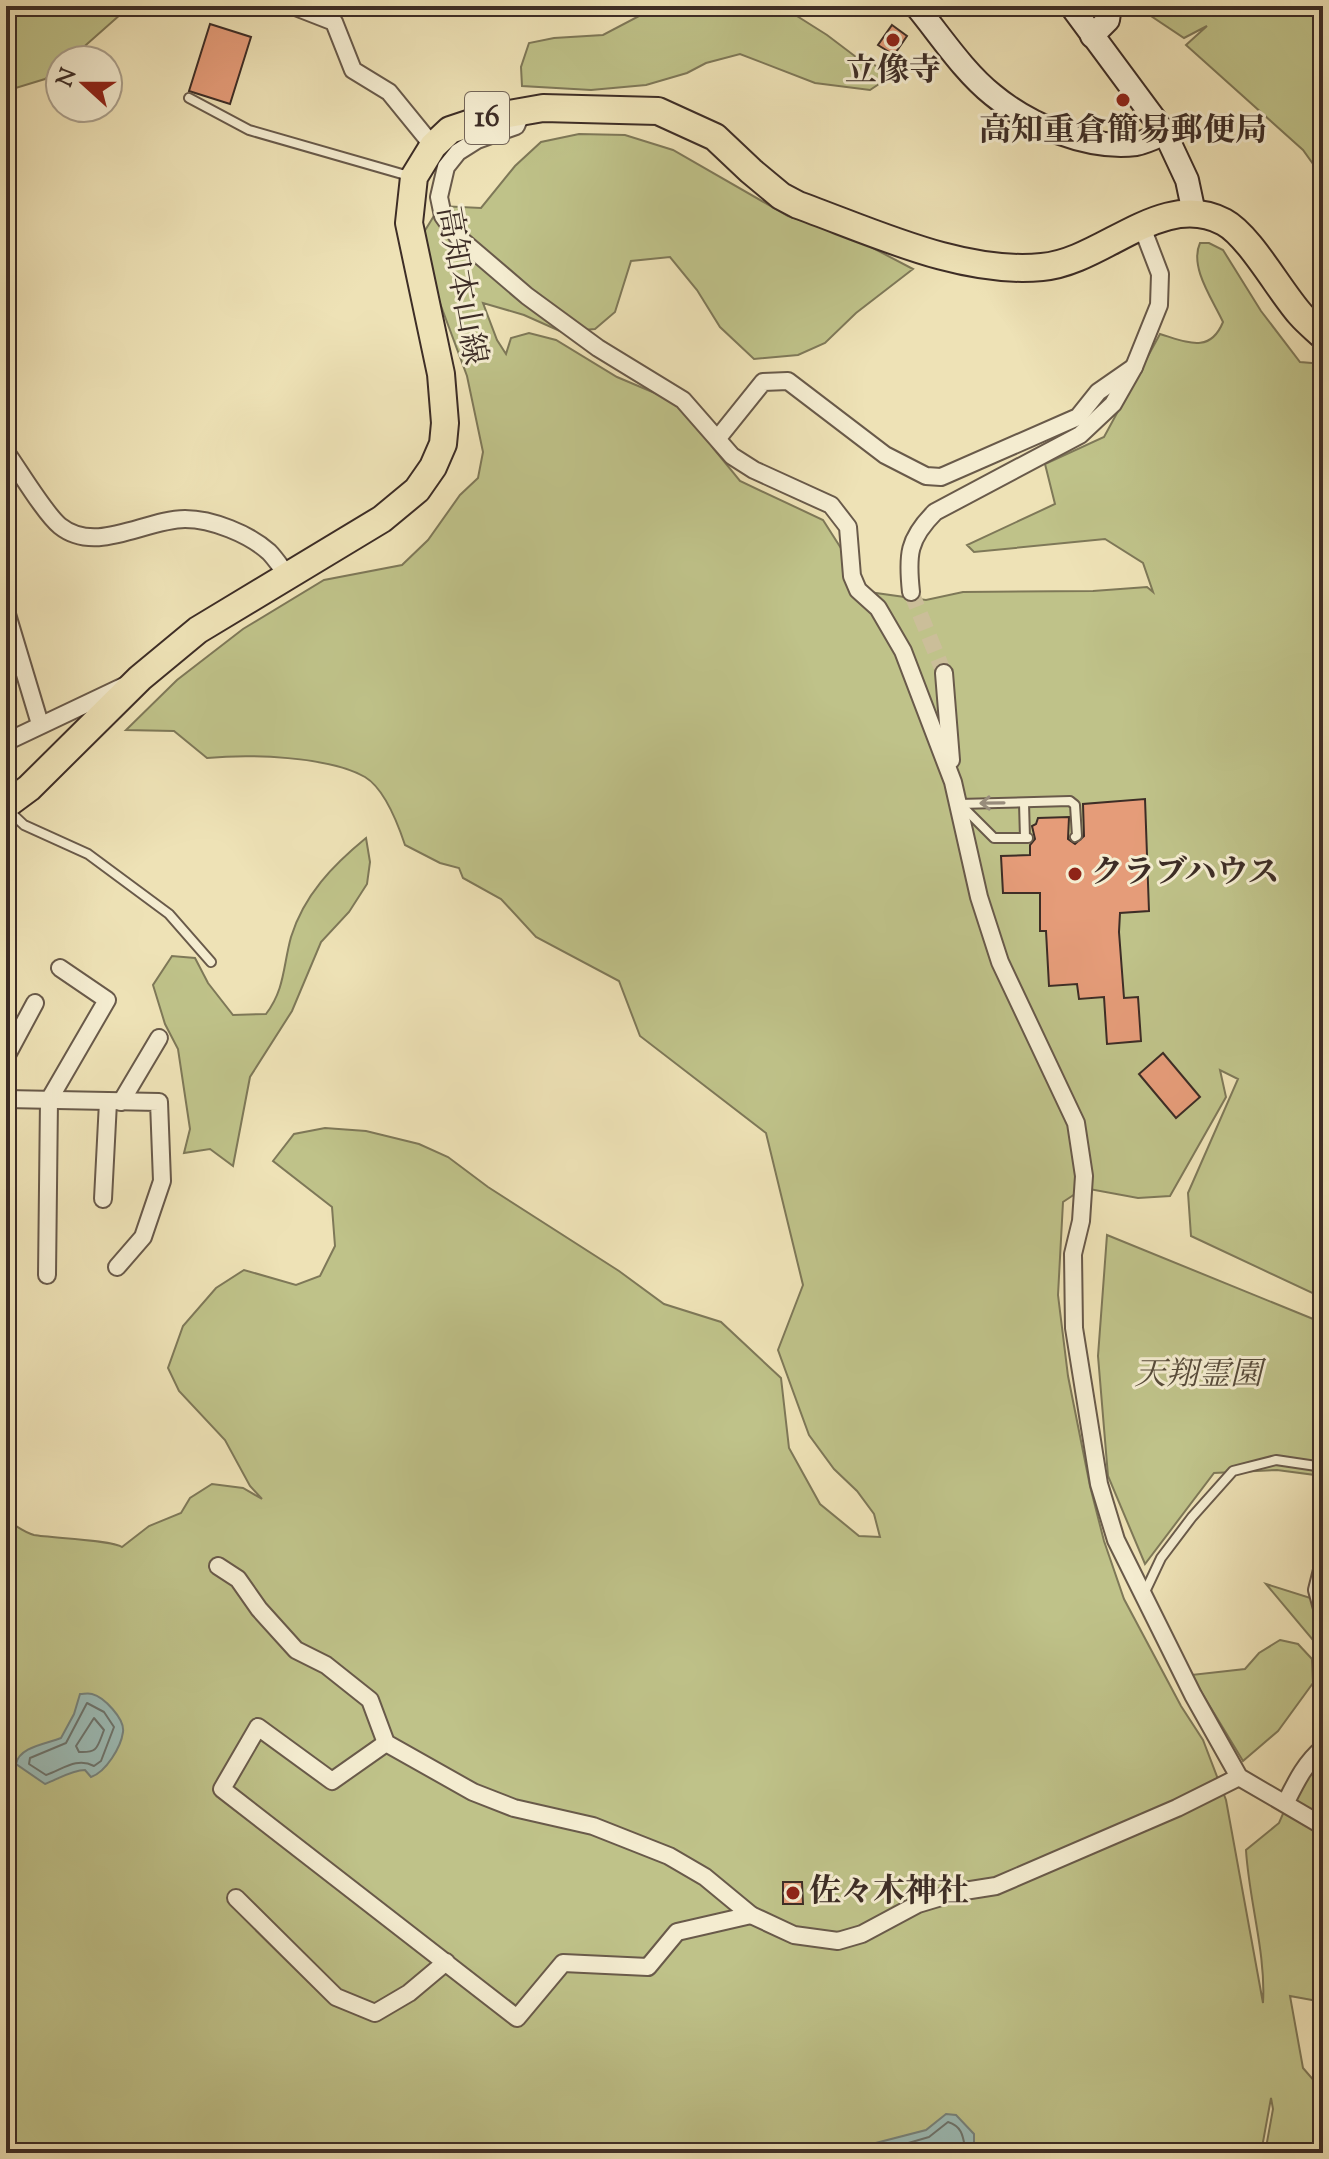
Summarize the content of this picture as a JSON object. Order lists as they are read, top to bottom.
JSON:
{
  "streets": {
    "main road": ["16", "高知本山線"]
  },
  "parks": ["天翔霊園"],
  "places": [
    "立像寺",
    "高知重倉簡易郵便局",
    "クラブハウス",
    "佐々木神社"
  ],
  "north": "left"
}
